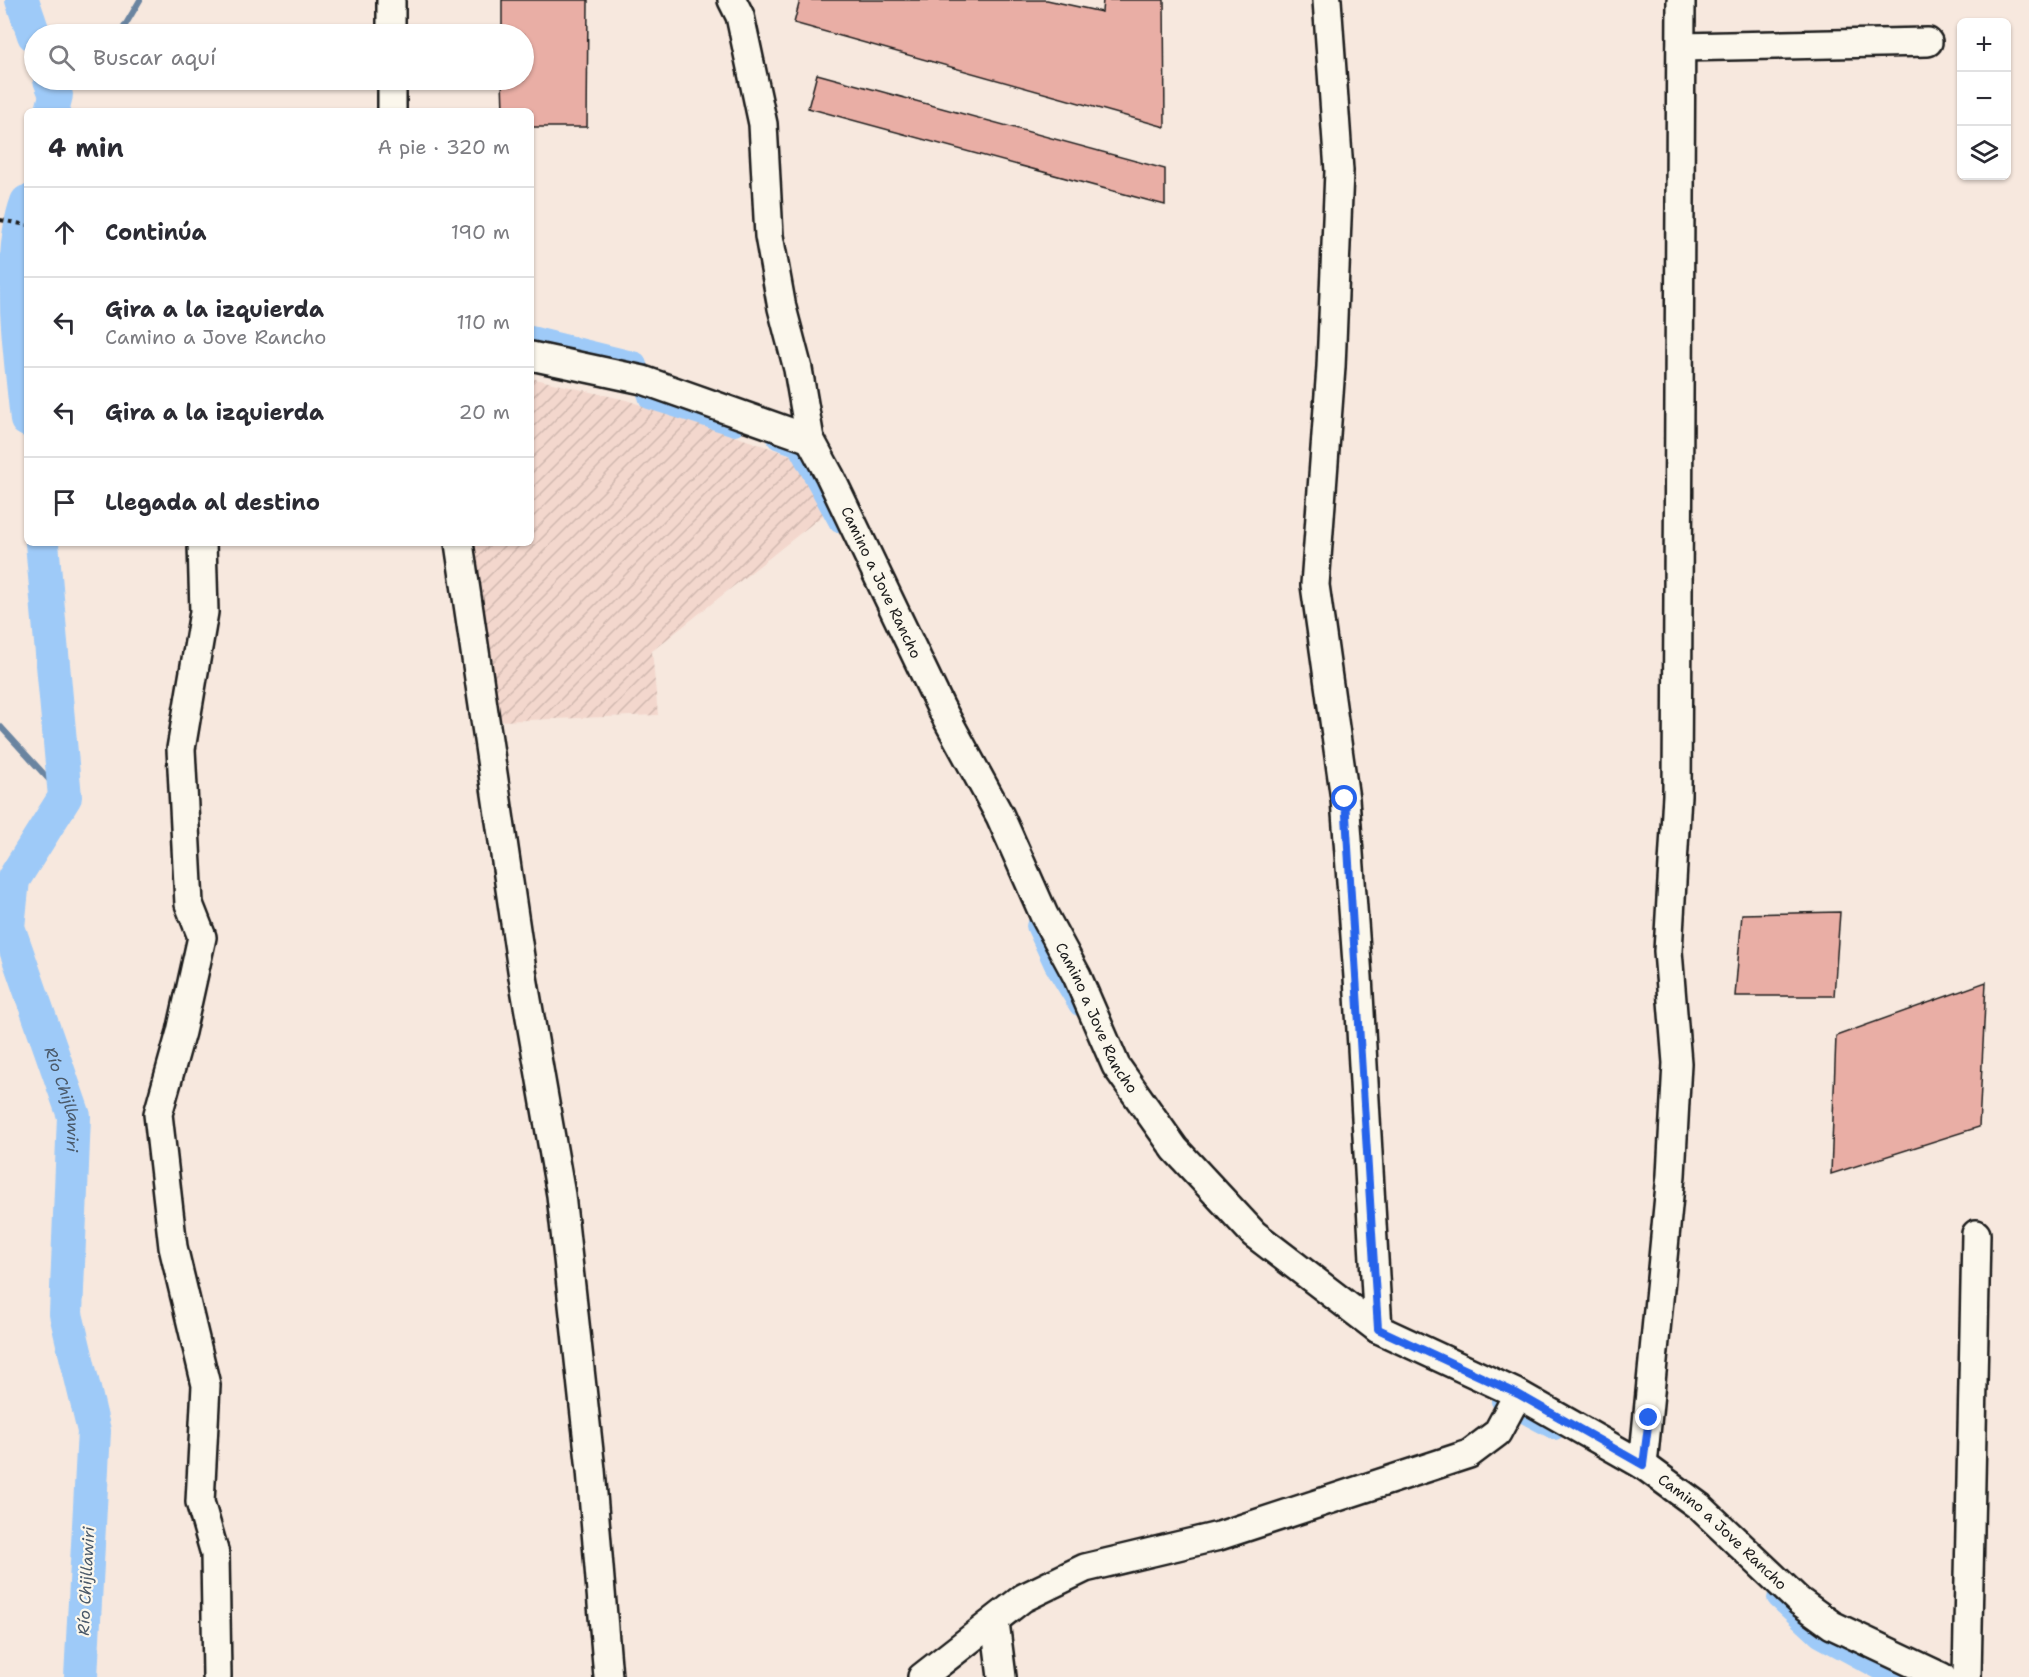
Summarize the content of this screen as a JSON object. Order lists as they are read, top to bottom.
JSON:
{
  "streets": {
    "street": ["Camino a Jove Rancho"]
  },
  "water": ["Río Chijllawiri"],
  "page": {
    "map_buttons": ["+", "−"],
    "search": "Buscar aquí",
    "heading": ["4 min", "A pie · 320 m"],
    "list": [
      ["Continúa", "190 m"],
      ["Gira a la izquierda", "Camino a Jove Rancho", "110 m"],
      ["Gira a la izquierda", "20 m"],
      "Llegada al destino"
    ]
  }
}
